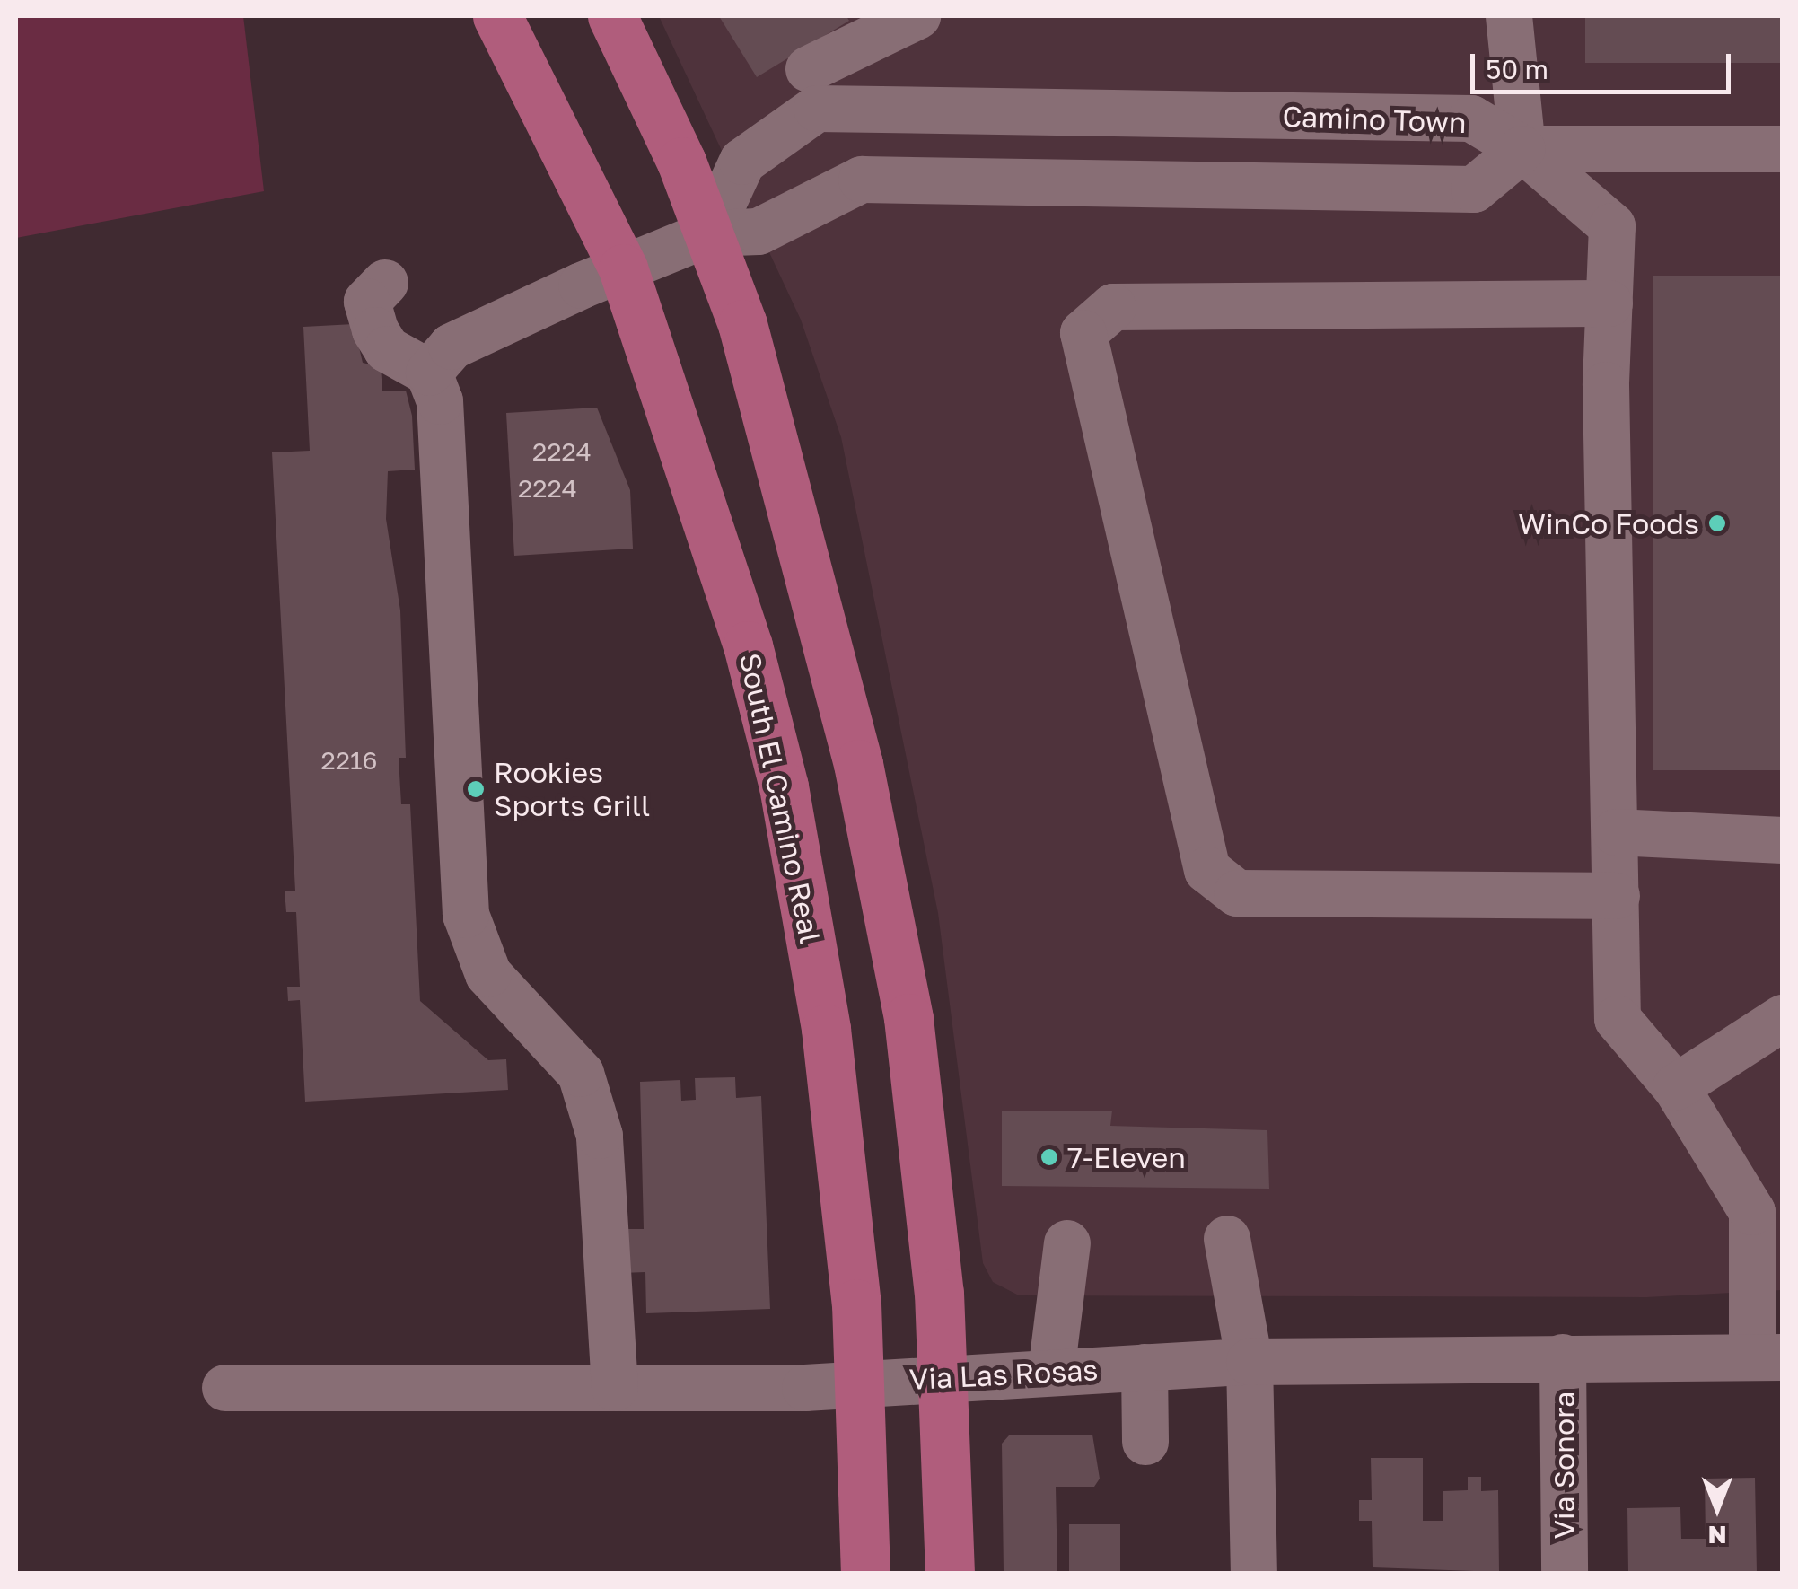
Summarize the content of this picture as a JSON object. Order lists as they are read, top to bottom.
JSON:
{
  "streets": {
    "main road": ["South El Camino Real"],
    "street": ["Camino Town", "Via Las Rosas", "Via Sonora"]
  },
  "crossings": [
    ["Camino Town", "South El Camino Real"],
    ["South El Camino Real", "Via Las Rosas"],
    ["Via Las Rosas", "Via Sonora"]
  ],
  "places": ["WinCo Foods", "Rookies Sports Grill", "7-Eleven"],
  "house_numbers": ["2224", "2224", "2216"],
  "scale_bar": "50 m",
  "north": "bottom"
}
